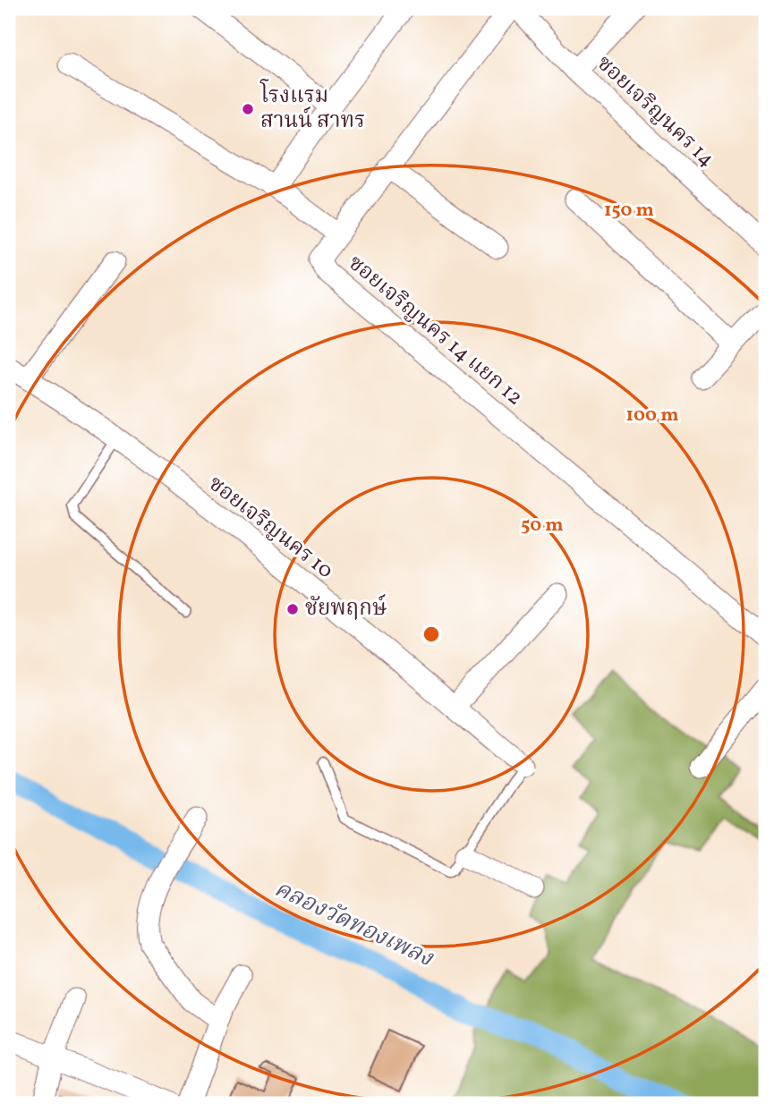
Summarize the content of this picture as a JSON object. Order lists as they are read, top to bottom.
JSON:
{
  "streets": {
    "street": ["ซอยเจริญนคร 14", "ซอยเจริญนคร 14 แยก 12", "ซอยเจริญนคร 10"]
  },
  "water": ["คลองวัดทองเพลง"],
  "places": ["โรงแรม สานน์ สาทร", "ชัยพฤกษ์"],
  "rings": ["150 m", "100 m", "50 m"]
}
